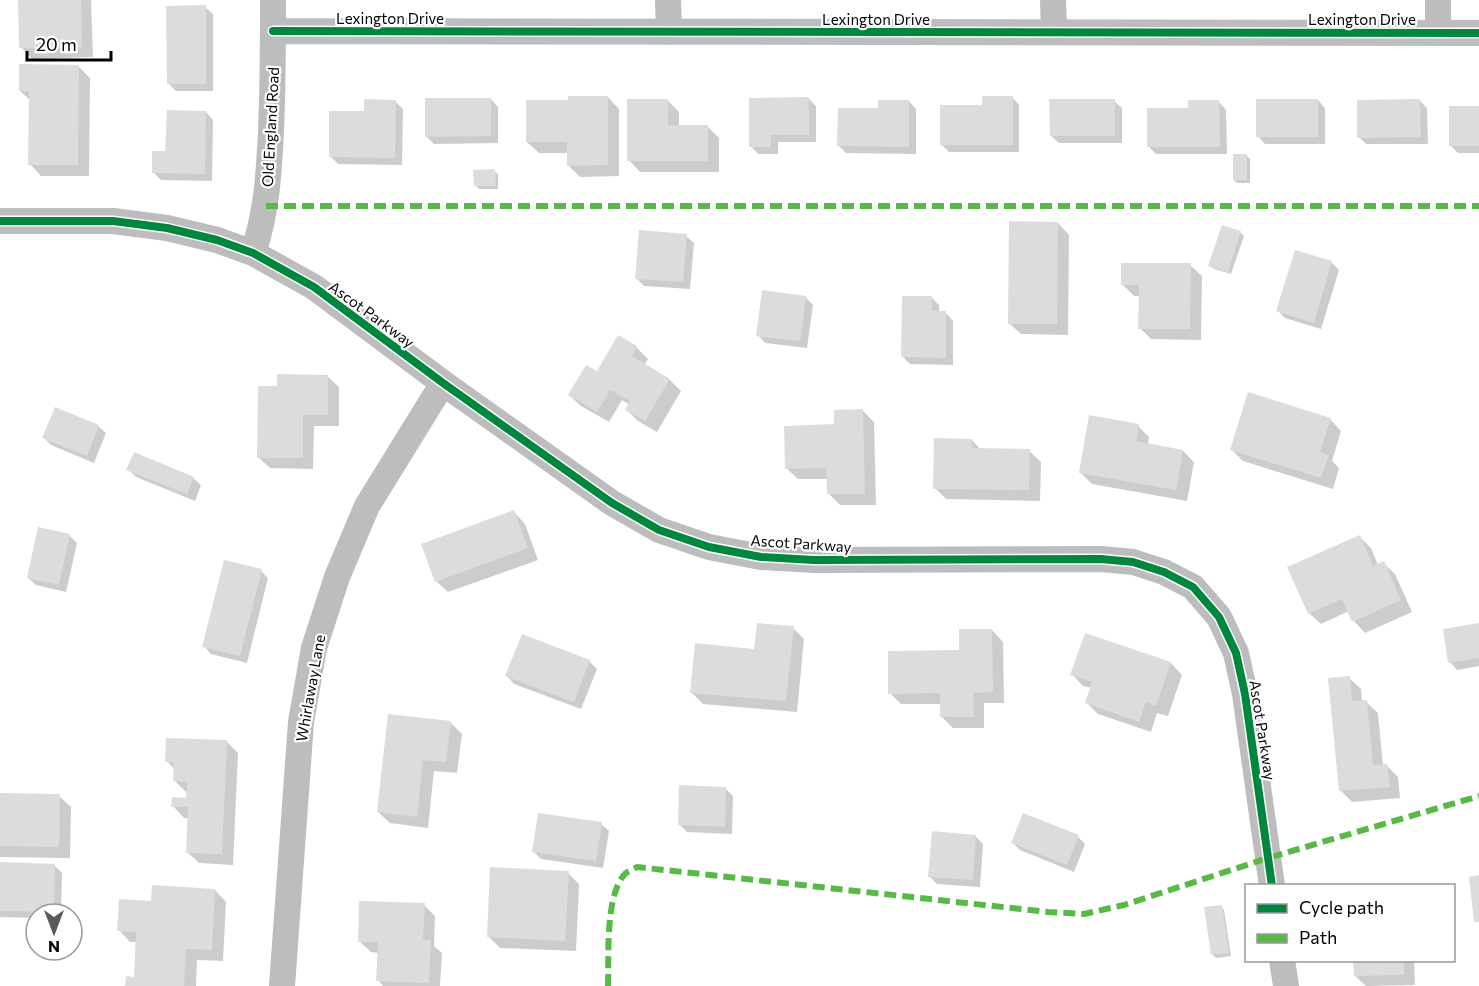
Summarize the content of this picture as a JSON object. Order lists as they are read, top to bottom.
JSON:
{
  "streets": {
    "street": [
      "Lexington Drive",
      "Old England Road",
      "Ascot Parkway",
      "Whirlaway Lane"
    ]
  },
  "crossings": [
    ["Lexington Drive", "Old England Road"],
    ["Old England Road", "Ascot Parkway"],
    ["Ascot Parkway", "Whirlaway Lane"]
  ],
  "legend": ["Cycle path", "Path"],
  "scale_bar": "20 m",
  "north": "bottom"
}
